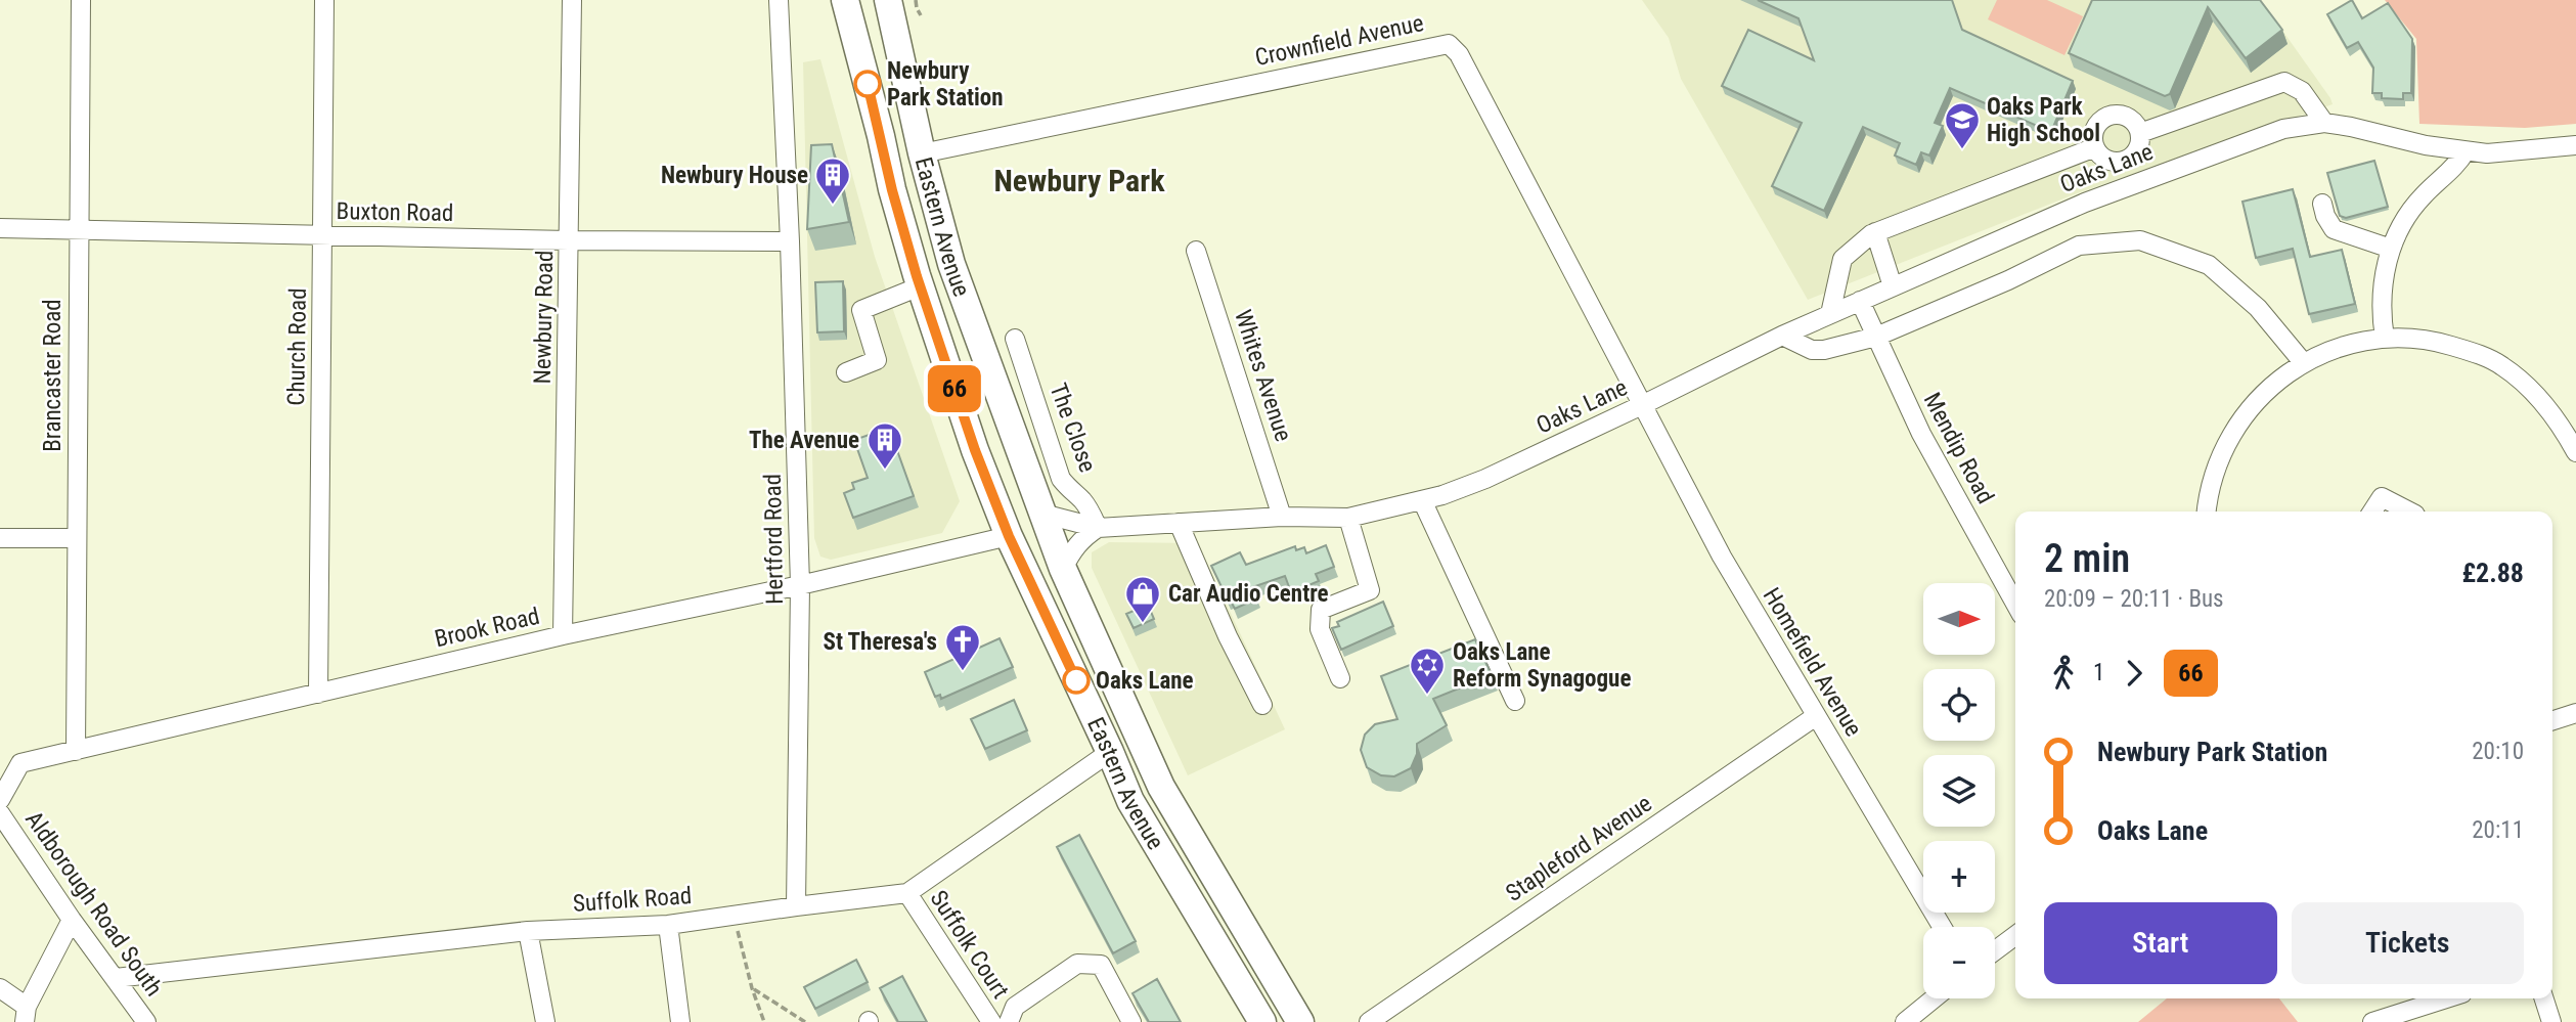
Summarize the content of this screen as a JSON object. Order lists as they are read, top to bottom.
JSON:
{
  "streets": {
    "highway": ["Eastern Avenue"],
    "street": [
      "Crownfield Avenue",
      "Oaks Lane",
      "Buxton Road",
      "Newbury Road",
      "Church Road",
      "Brancaster Road",
      "Whites Avenue",
      "The Close",
      "Mendip Road",
      "Hertford Road",
      "Brook Road",
      "Homefield Avenue",
      "Stapleford Avenue",
      "Suffolk Road",
      "Aldborough Road South",
      "Suffolk Court"
    ]
  },
  "crossings": [
    ["Crownfield Avenue", "Oaks Lane"],
    ["Crownfield Avenue", "Eastern Avenue"],
    ["Crownfield Avenue", "Homefield Avenue"],
    ["Oaks Lane", "Eastern Avenue"],
    ["Oaks Lane", "Whites Avenue"],
    ["Oaks Lane", "The Close"],
    ["Oaks Lane", "Mendip Road"],
    ["Oaks Lane", "Homefield Avenue"],
    ["Buxton Road", "Newbury Road"],
    ["Buxton Road", "Church Road"],
    ["Buxton Road", "Brancaster Road"],
    ["Buxton Road", "Hertford Road"],
    ["Eastern Avenue", "Brook Road"],
    ["Eastern Avenue", "Suffolk Road"],
    ["Newbury Road", "Brook Road"],
    ["Church Road", "Brook Road"],
    ["Brancaster Road", "Brook Road"],
    ["Hertford Road", "Brook Road"],
    ["Hertford Road", "Suffolk Road"],
    ["Homefield Avenue", "Stapleford Avenue"],
    ["Suffolk Road", "Aldborough Road South"],
    ["Suffolk Road", "Suffolk Court"]
  ],
  "districts": ["Newbury Park"],
  "places": {
    "other": ["Newbury Park Station", "Oaks Lane"],
    "school or university": ["Oaks Park High School"],
    "building": ["Newbury House", "The Avenue"],
    "shop": ["Car Audio Centre"],
    "church": ["St Theresa's"],
    "synagogue": ["Oaks Lane Reform Synagogue"]
  },
  "lines": ["bus line 66"],
  "north": "right",
  "page": {
    "on_map": "66",
    "heading": ["2 min", "20:09 – 20:11 · Bus", "£2.88"],
    "map_buttons": ["+", "−"],
    "legs": ["1", "66"],
    "list": [
      {
        "name": "Newbury Park Station",
        "value": "20:10"
      },
      {
        "name": "Oaks Lane",
        "value": "20:11"
      }
    ],
    "buttons": ["Start", "Tickets"]
  }
}
